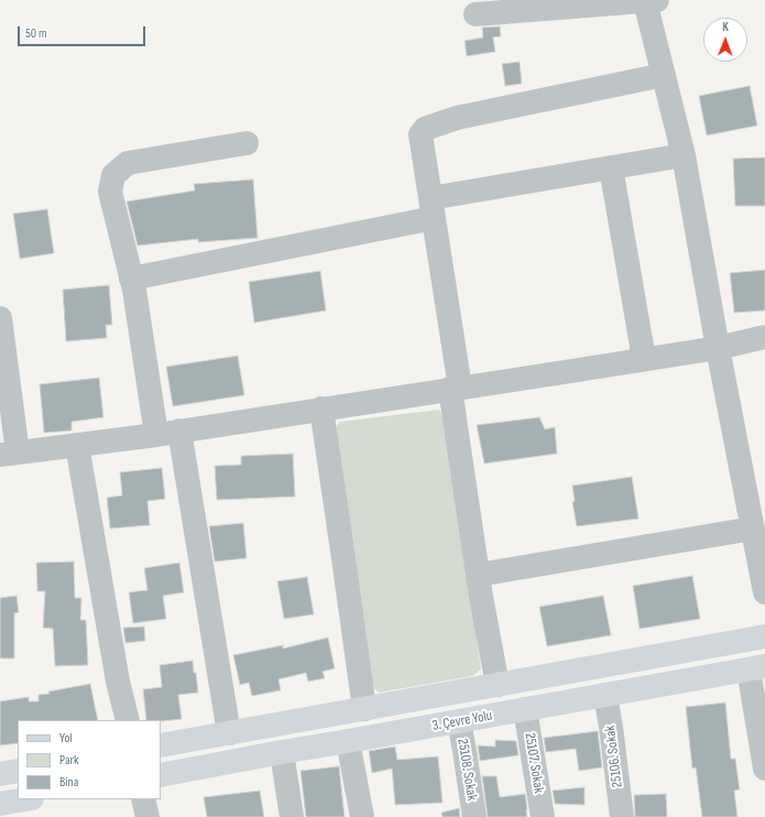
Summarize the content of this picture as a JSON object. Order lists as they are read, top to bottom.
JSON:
{
  "streets": {
    "main road": ["3. Çevre Yolu"],
    "street": ["25106. Sokak", "25107. Sokak", "25108. Sokak"]
  },
  "crossings": [
    ["3. Çevre Yolu", "25106. Sokak"],
    ["3. Çevre Yolu", "25107. Sokak"],
    ["3. Çevre Yolu", "25108. Sokak"]
  ],
  "legend": ["Yol", "Park", "Bina"],
  "scale_bar": "50 m",
  "north": "top"
}
